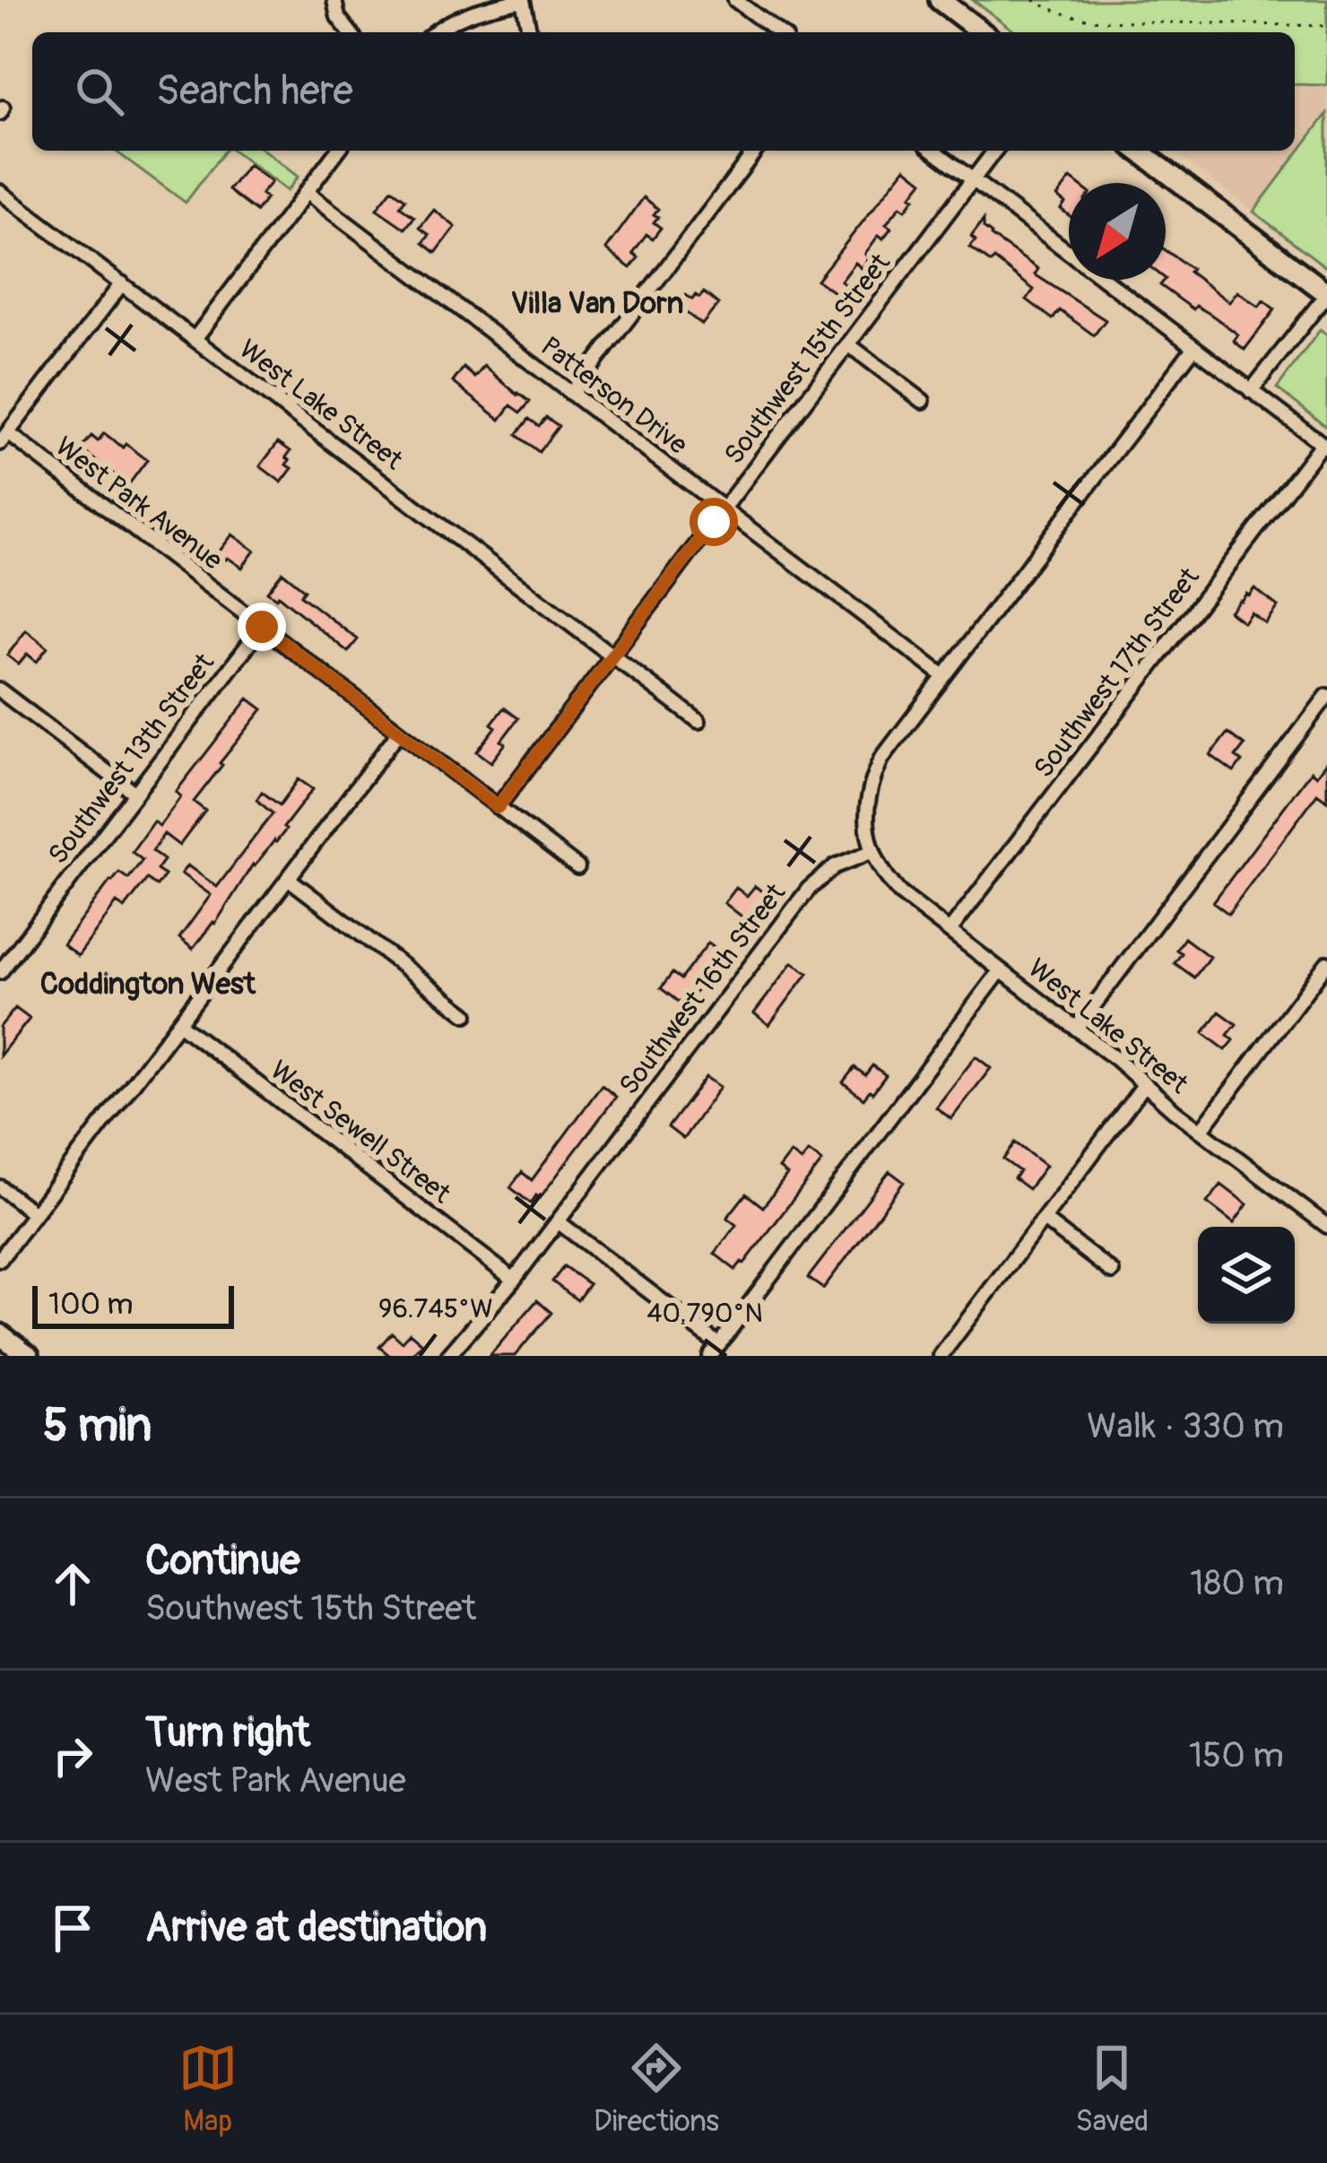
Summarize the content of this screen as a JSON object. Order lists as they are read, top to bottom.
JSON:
{
  "streets": {
    "street": [
      "Southwest 15th Street",
      "Patterson Drive",
      "West Lake Street",
      "West Park Avenue",
      "Southwest 17th Street",
      "Southwest 13th Street",
      "Southwest 16th Street",
      "West Sewell Street"
    ]
  },
  "crossings": [
    ["Southwest 15th Street", "Patterson Drive"],
    ["Southwest 15th Street", "West Lake Street"],
    ["Southwest 15th Street", "West Park Avenue"],
    ["West Lake Street", "Southwest 17th Street"],
    ["West Lake Street", "Southwest 16th Street"],
    ["West Park Avenue", "Southwest 13th Street"],
    ["Southwest 16th Street", "West Sewell Street"]
  ],
  "districts": ["Villa Van Dorn", "Coddington West"],
  "scale_bar": "100 m",
  "north": "bottom left",
  "page": {
    "search": "Search here",
    "scale": "100 m",
    "heading": ["5 min", "Walk · 330 m"],
    "list": [
      ["Continue", "Southwest 15th Street", "180 m"],
      ["Turn right", "West Park Avenue", "150 m"],
      "Arrive at destination"
    ],
    "nav": ["Map", "Directions", "Saved"]
  },
  "coordinates": ["96.745°W", "40.790°N"]
}
